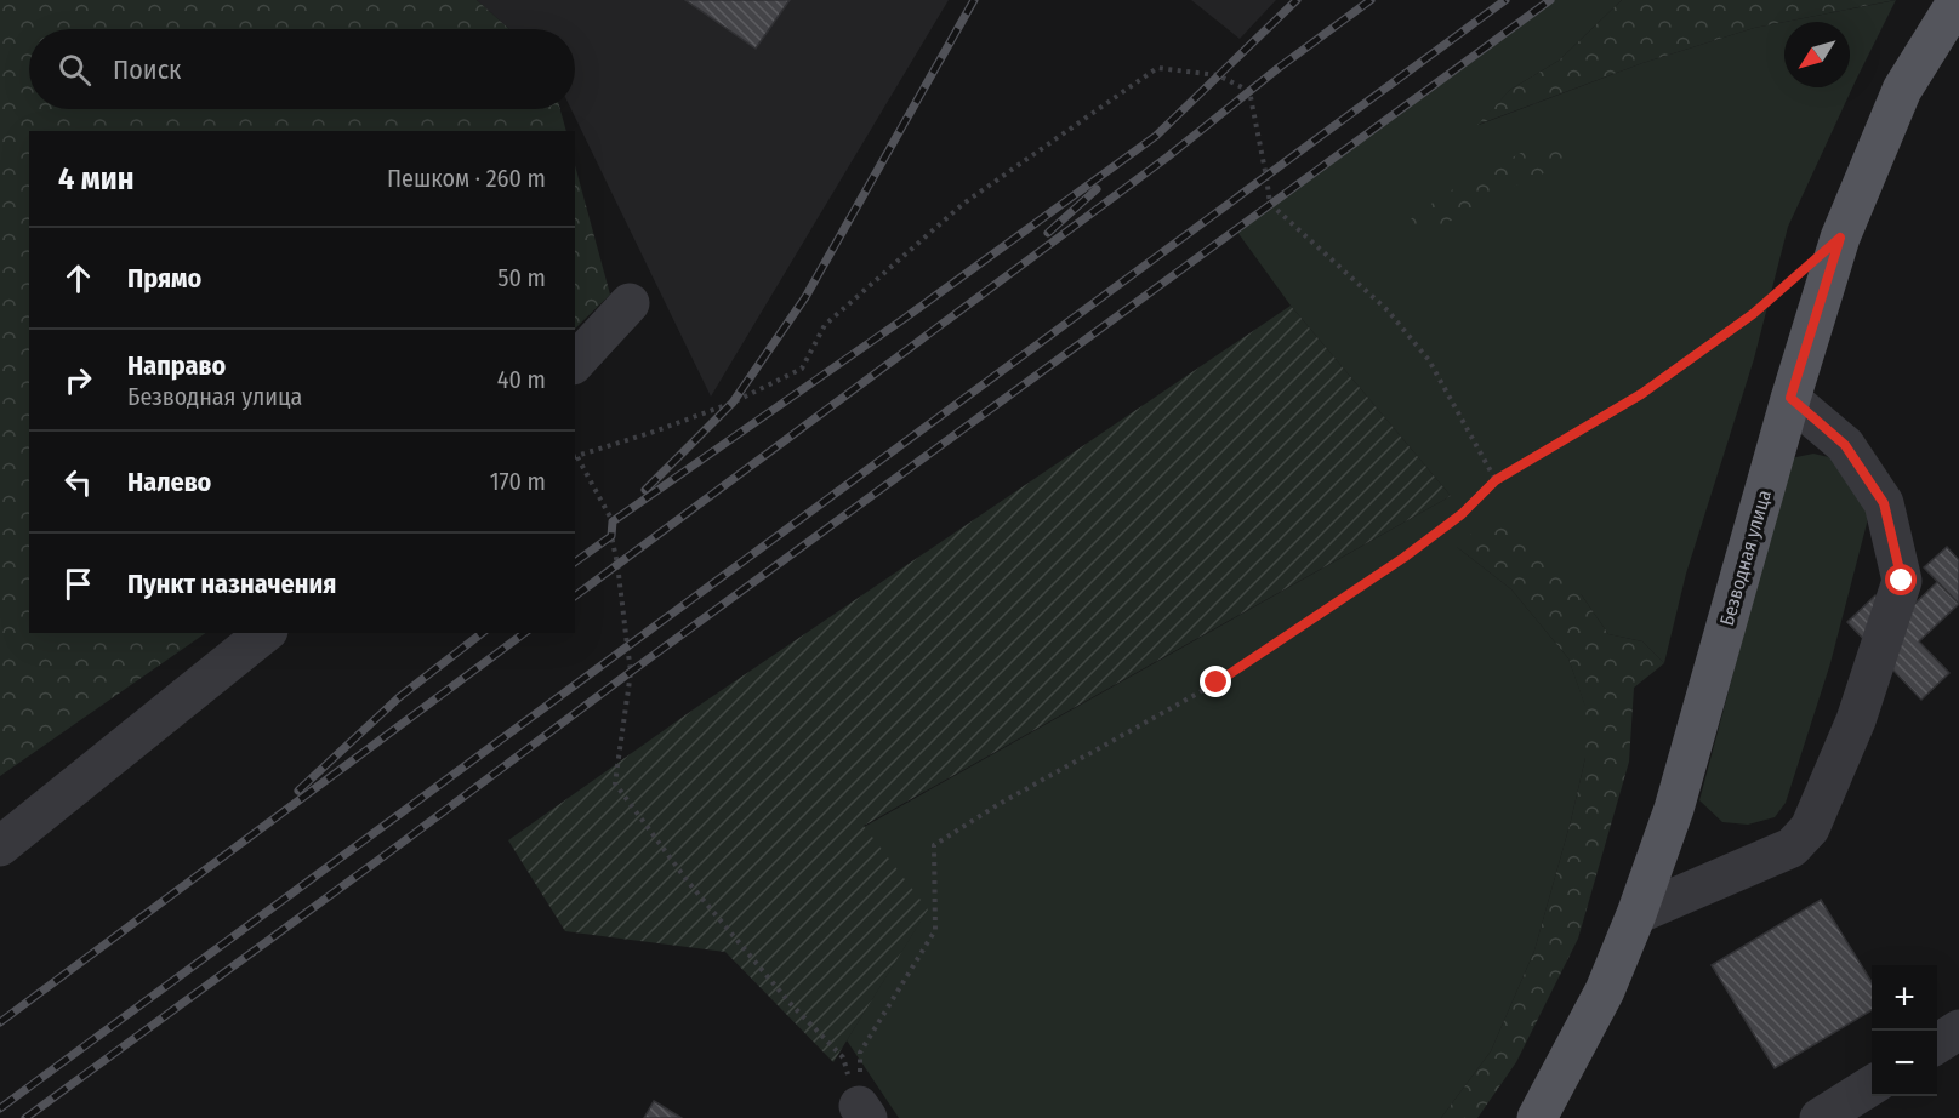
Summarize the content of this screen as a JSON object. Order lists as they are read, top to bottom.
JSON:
{
  "streets": {
    "main road": ["Безводная улица"]
  },
  "north": "bottom left",
  "page": {
    "search": "Поиск",
    "heading": ["4 мин", "Пешком · 260 m"],
    "list": [
      ["Прямо", "50 m"],
      ["Направо", "Безводная улица", "40 m"],
      ["Налево", "170 m"],
      "Пункт назначения"
    ],
    "map_buttons": ["+", "−"]
  }
}
